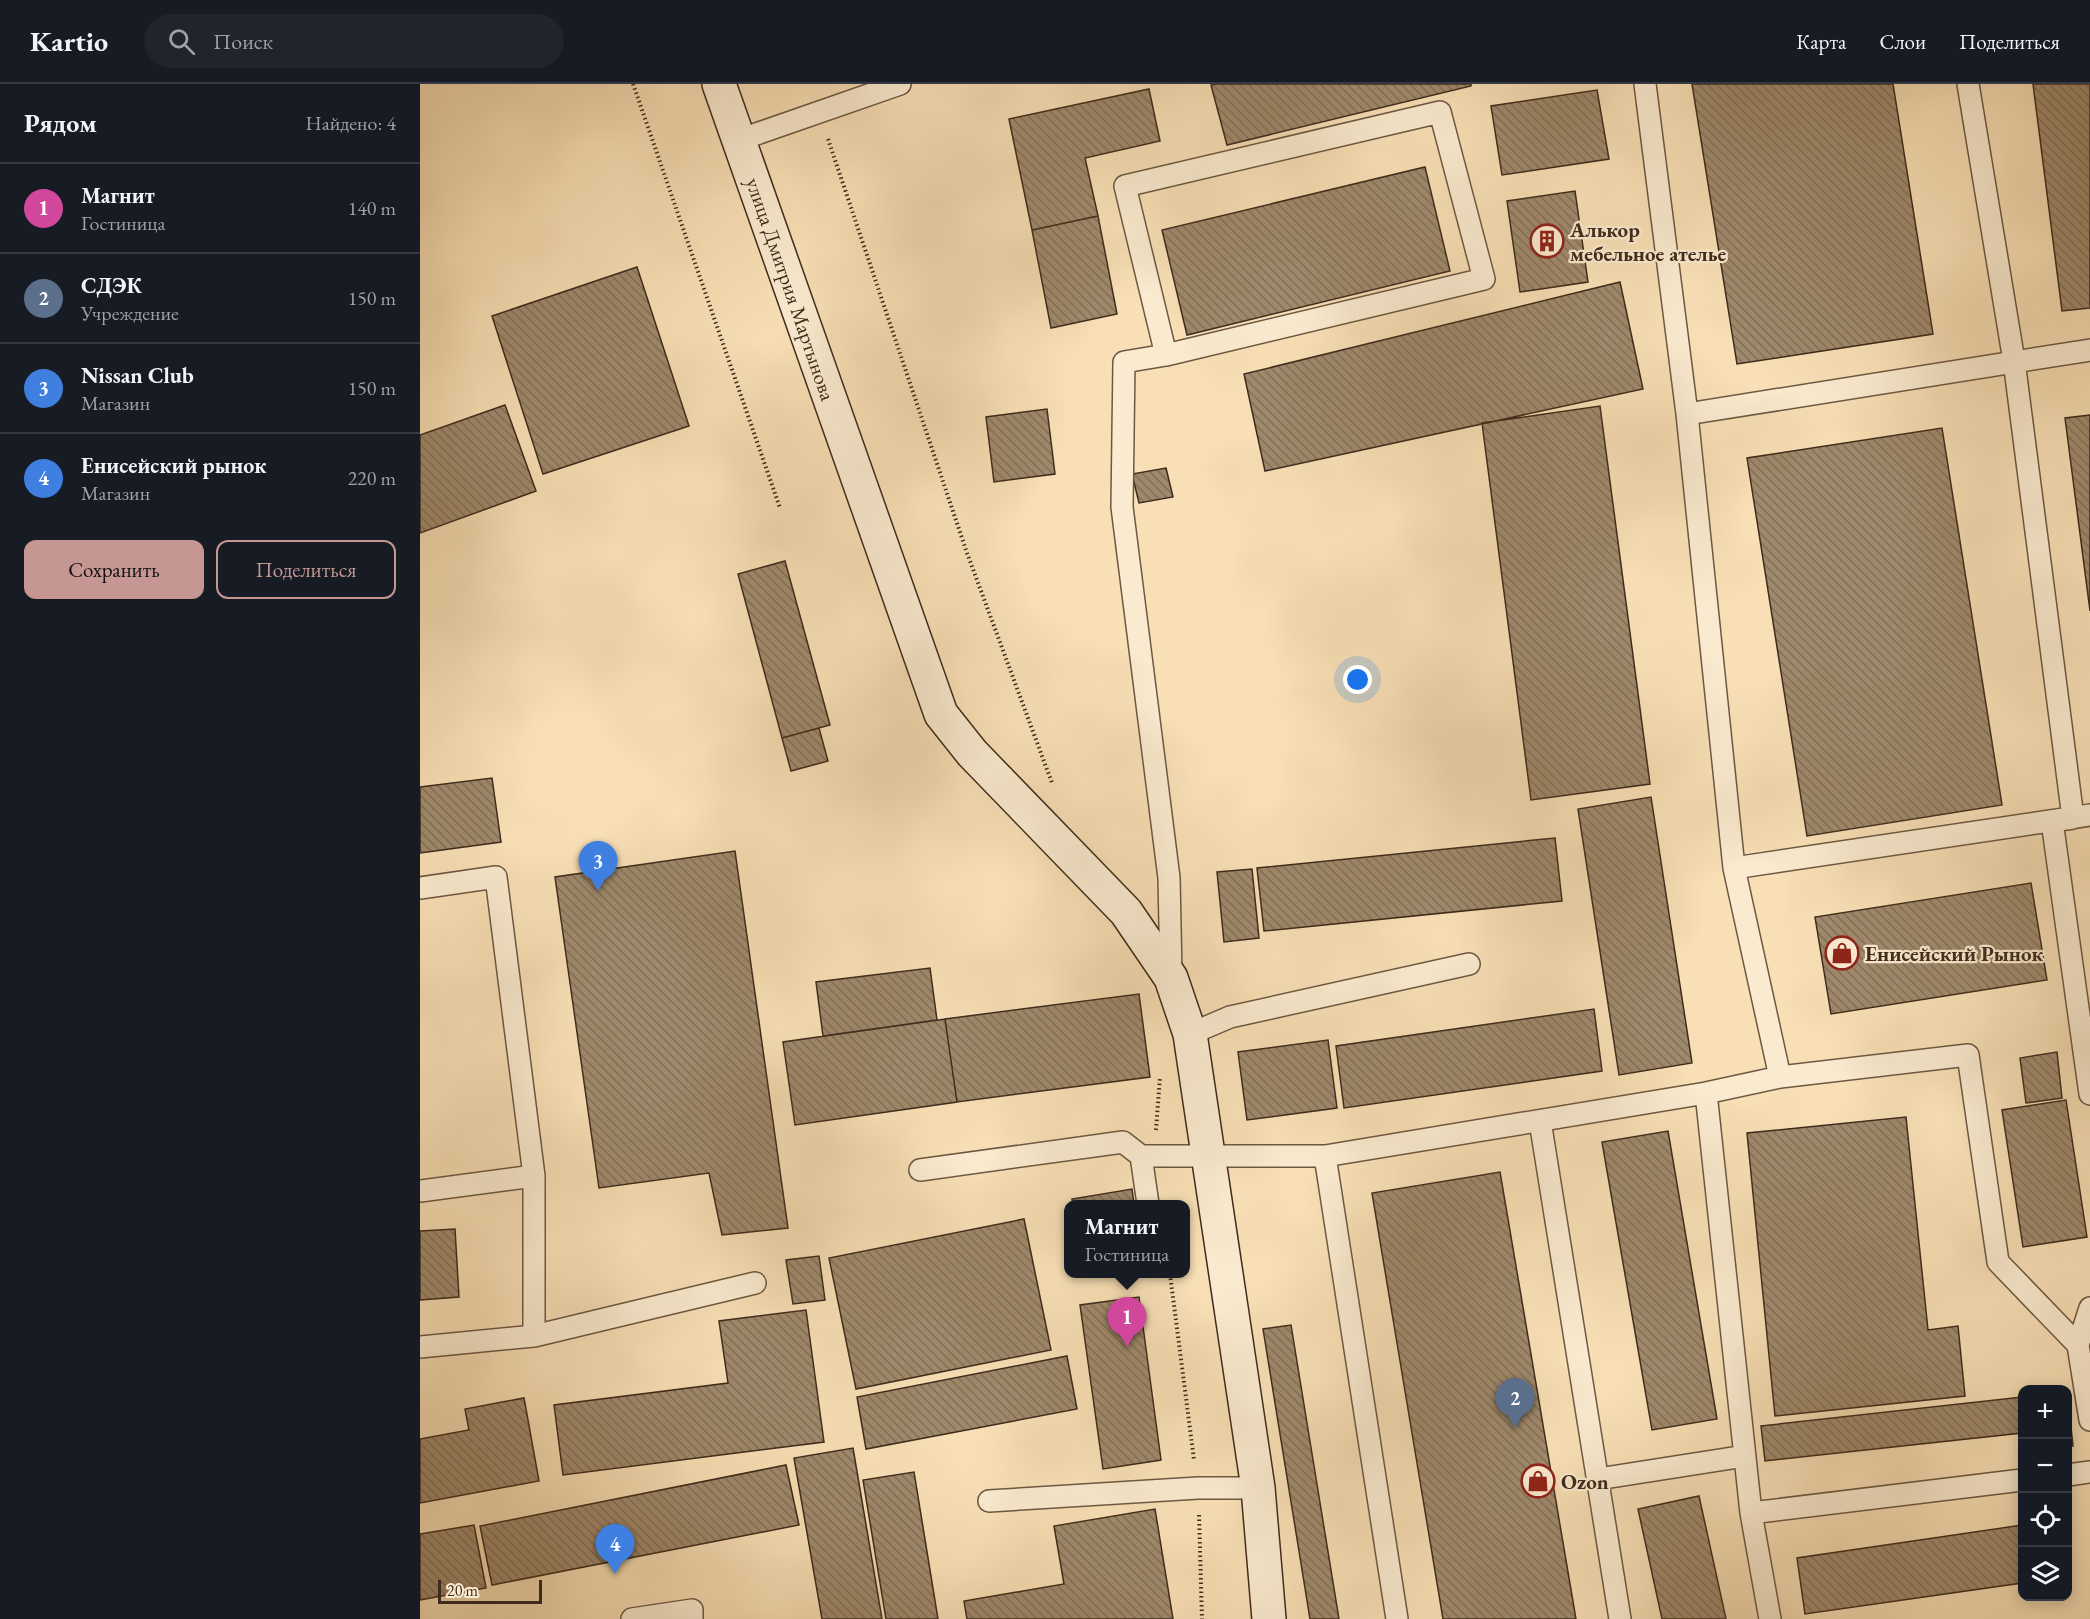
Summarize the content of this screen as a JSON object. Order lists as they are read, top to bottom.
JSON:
{
  "streets": {
    "street": ["улица Дмитрия Мартынова"]
  },
  "places": {
    "building": ["Алькор мебельное ателье"],
    "shop": ["Енисейский Рынок", "Ozon"]
  },
  "scale_bar": "20 m",
  "page": {
    "header": "Kartio",
    "search": "Поиск",
    "nav": ["Карта", "Слои", "Поделиться"],
    "heading": ["Рядом", "Найдено: 4"],
    "list": [
      {
        "mark": "1",
        "name": "Магнит",
        "note": "Гостиница",
        "value": "140 m"
      },
      {
        "mark": "2",
        "name": "СДЭК",
        "note": "Учреждение",
        "value": "150 m"
      },
      {
        "mark": "3",
        "name": "Nissan Club",
        "note": "Магазин",
        "value": "150 m"
      },
      {
        "mark": "4",
        "name": "Енисейский рынок",
        "note": "Магазин",
        "value": "220 m"
      }
    ],
    "buttons": ["Сохранить", "Поделиться"],
    "pins": [
      "3",
      "1",
      "2",
      "4"
    ],
    "popup": ["Магнит", "Гостиница"],
    "map_buttons": ["+", "−"],
    "scale": "20 m"
  }
}
